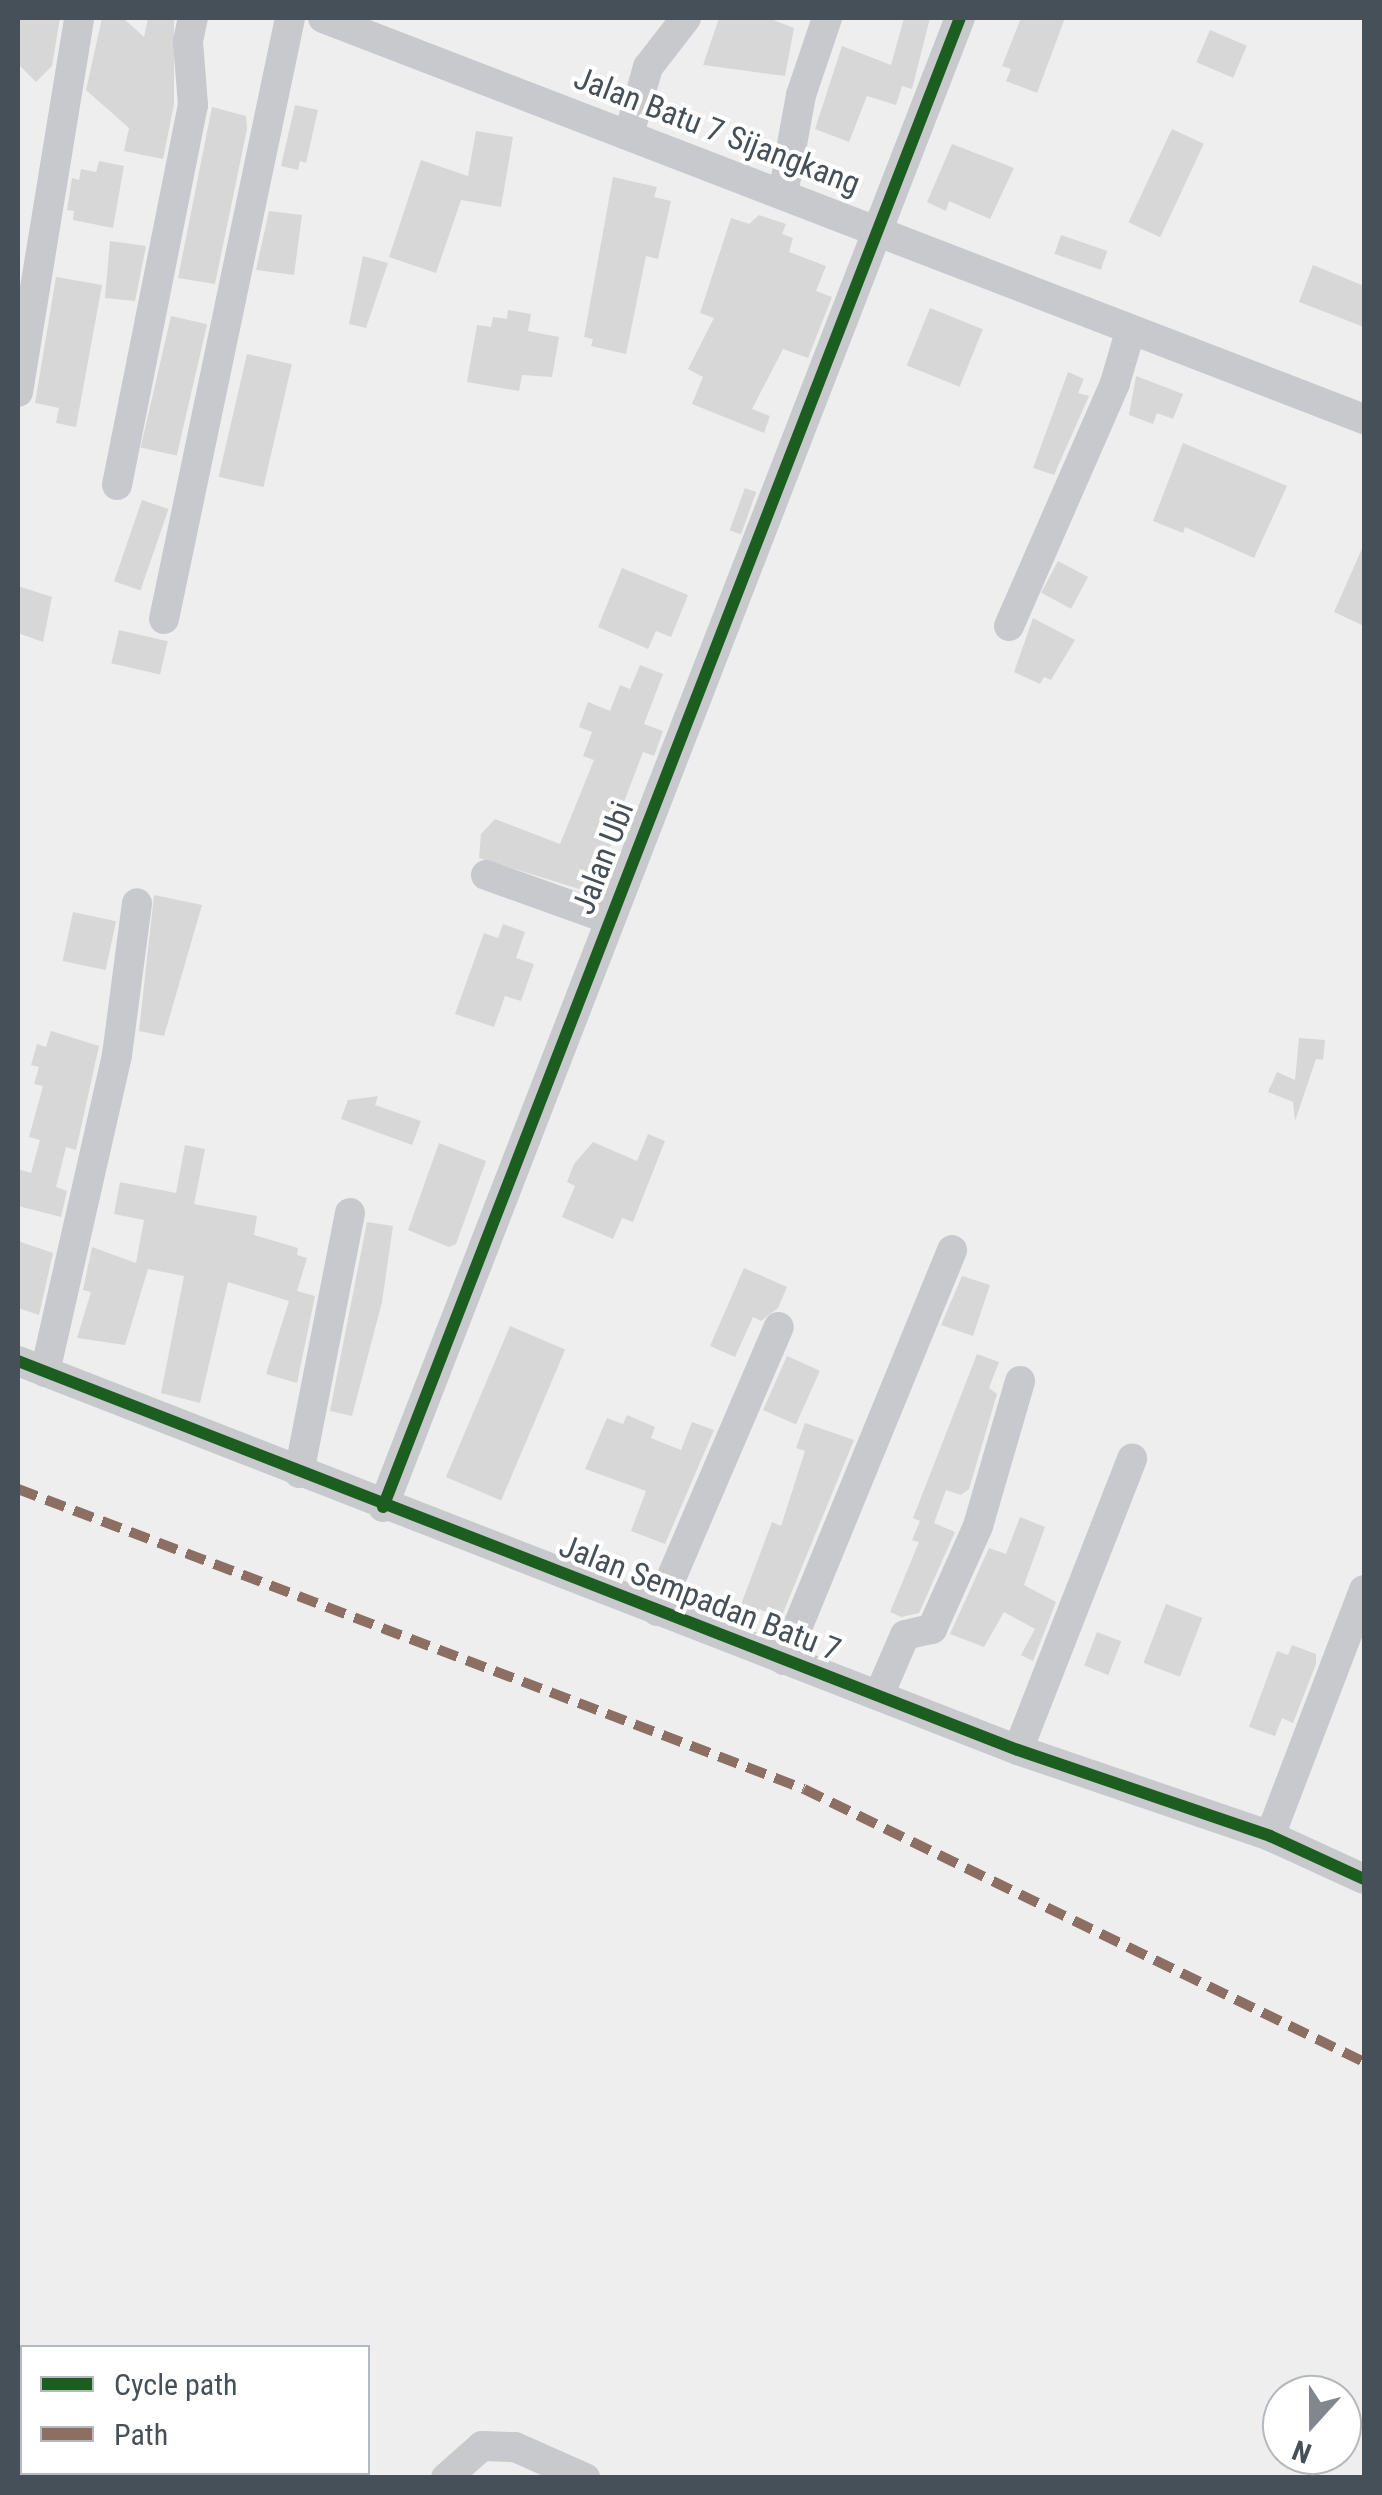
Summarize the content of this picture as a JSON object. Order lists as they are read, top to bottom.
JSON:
{
  "streets": {
    "street": ["Jalan Batu 7 Sijangkang", "Jalan Ubi", "Jalan Sempadan Batu 7"]
  },
  "crossings": [
    ["Jalan Batu 7 Sijangkang", "Jalan Ubi"],
    ["Jalan Ubi", "Jalan Sempadan Batu 7"]
  ],
  "legend": ["Cycle path", "Path"],
  "north": "bottom"
}
